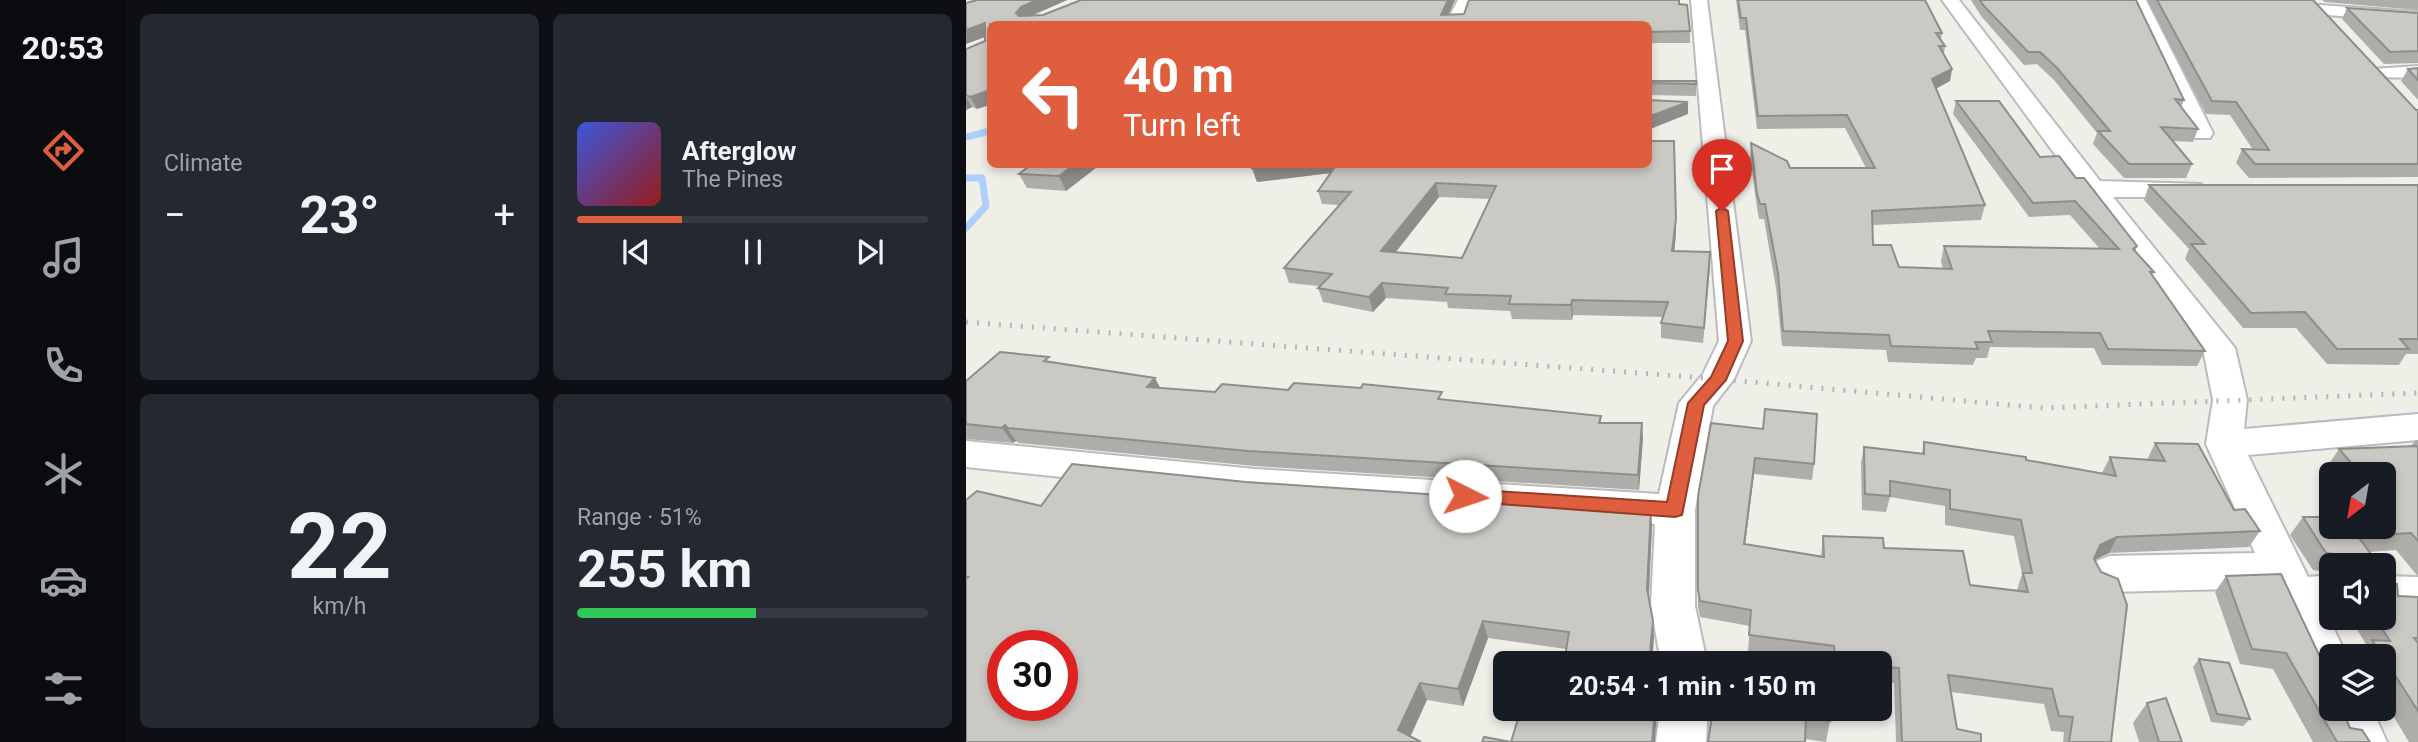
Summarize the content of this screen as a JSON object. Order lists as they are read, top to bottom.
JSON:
{
  "north": "bottom left",
  "page": {
    "tabs": "20:53",
    "tile": [
      "Climate",
      ["22", "km/h"],
      ["Range · 51%", "255 km"]
    ],
    "turn": ["40 m", "Turn left"],
    "song": ["Afterglow", "The Pines"],
    "heat": ["−", "23°", "+"],
    "limit": "30",
    "trip": "20:54 · 1 min · 150 m"
  }
}
